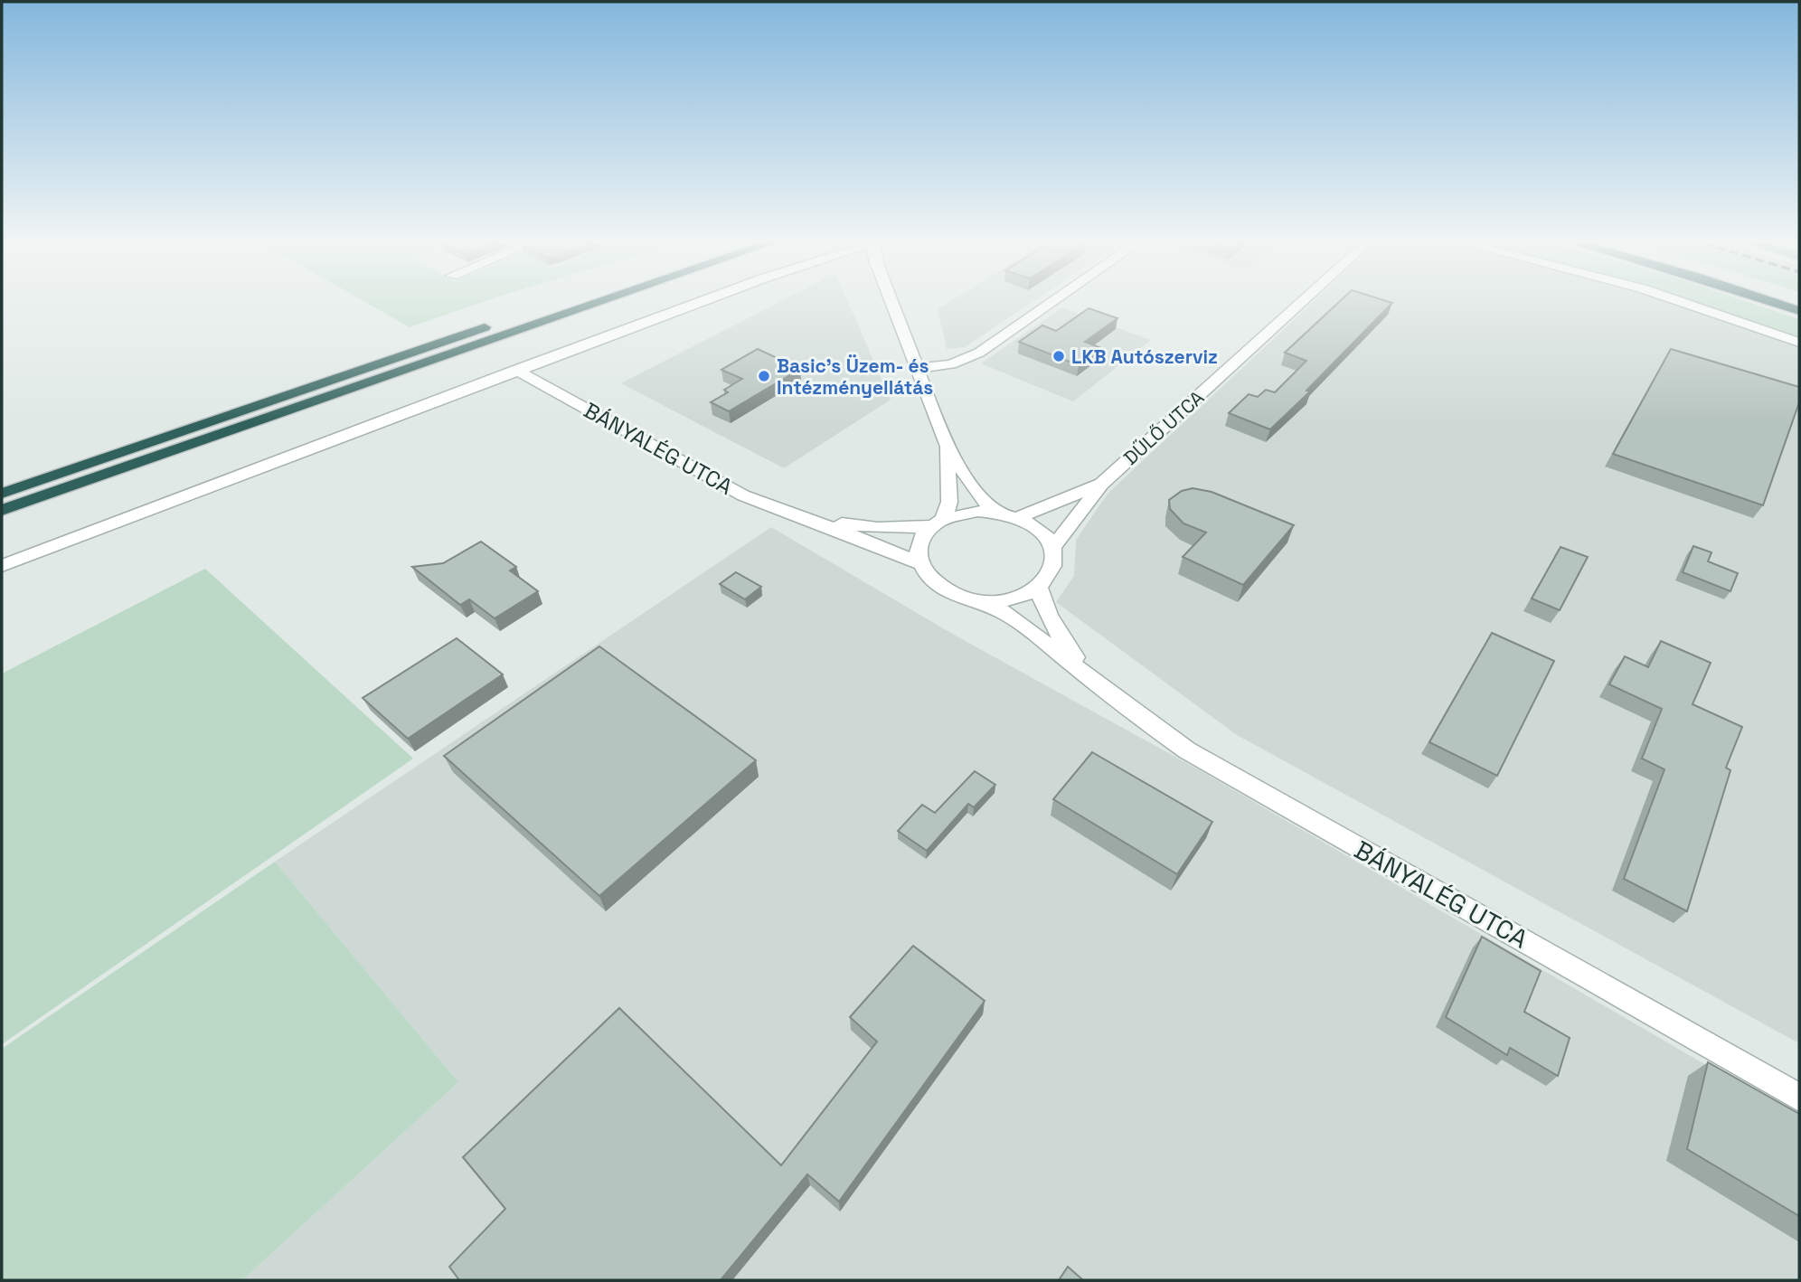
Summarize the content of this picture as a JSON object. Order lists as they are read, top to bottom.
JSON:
{
  "streets": {
    "street": ["DŰLŐ UTCA", "BÁNYALÉG UTCA"]
  },
  "crossings": [
    ["DŰLŐ UTCA", "BÁNYALÉG UTCA"]
  ],
  "places": ["LKB Autószerviz", "Basic's Üzem- és Intézményellátás"]
}
